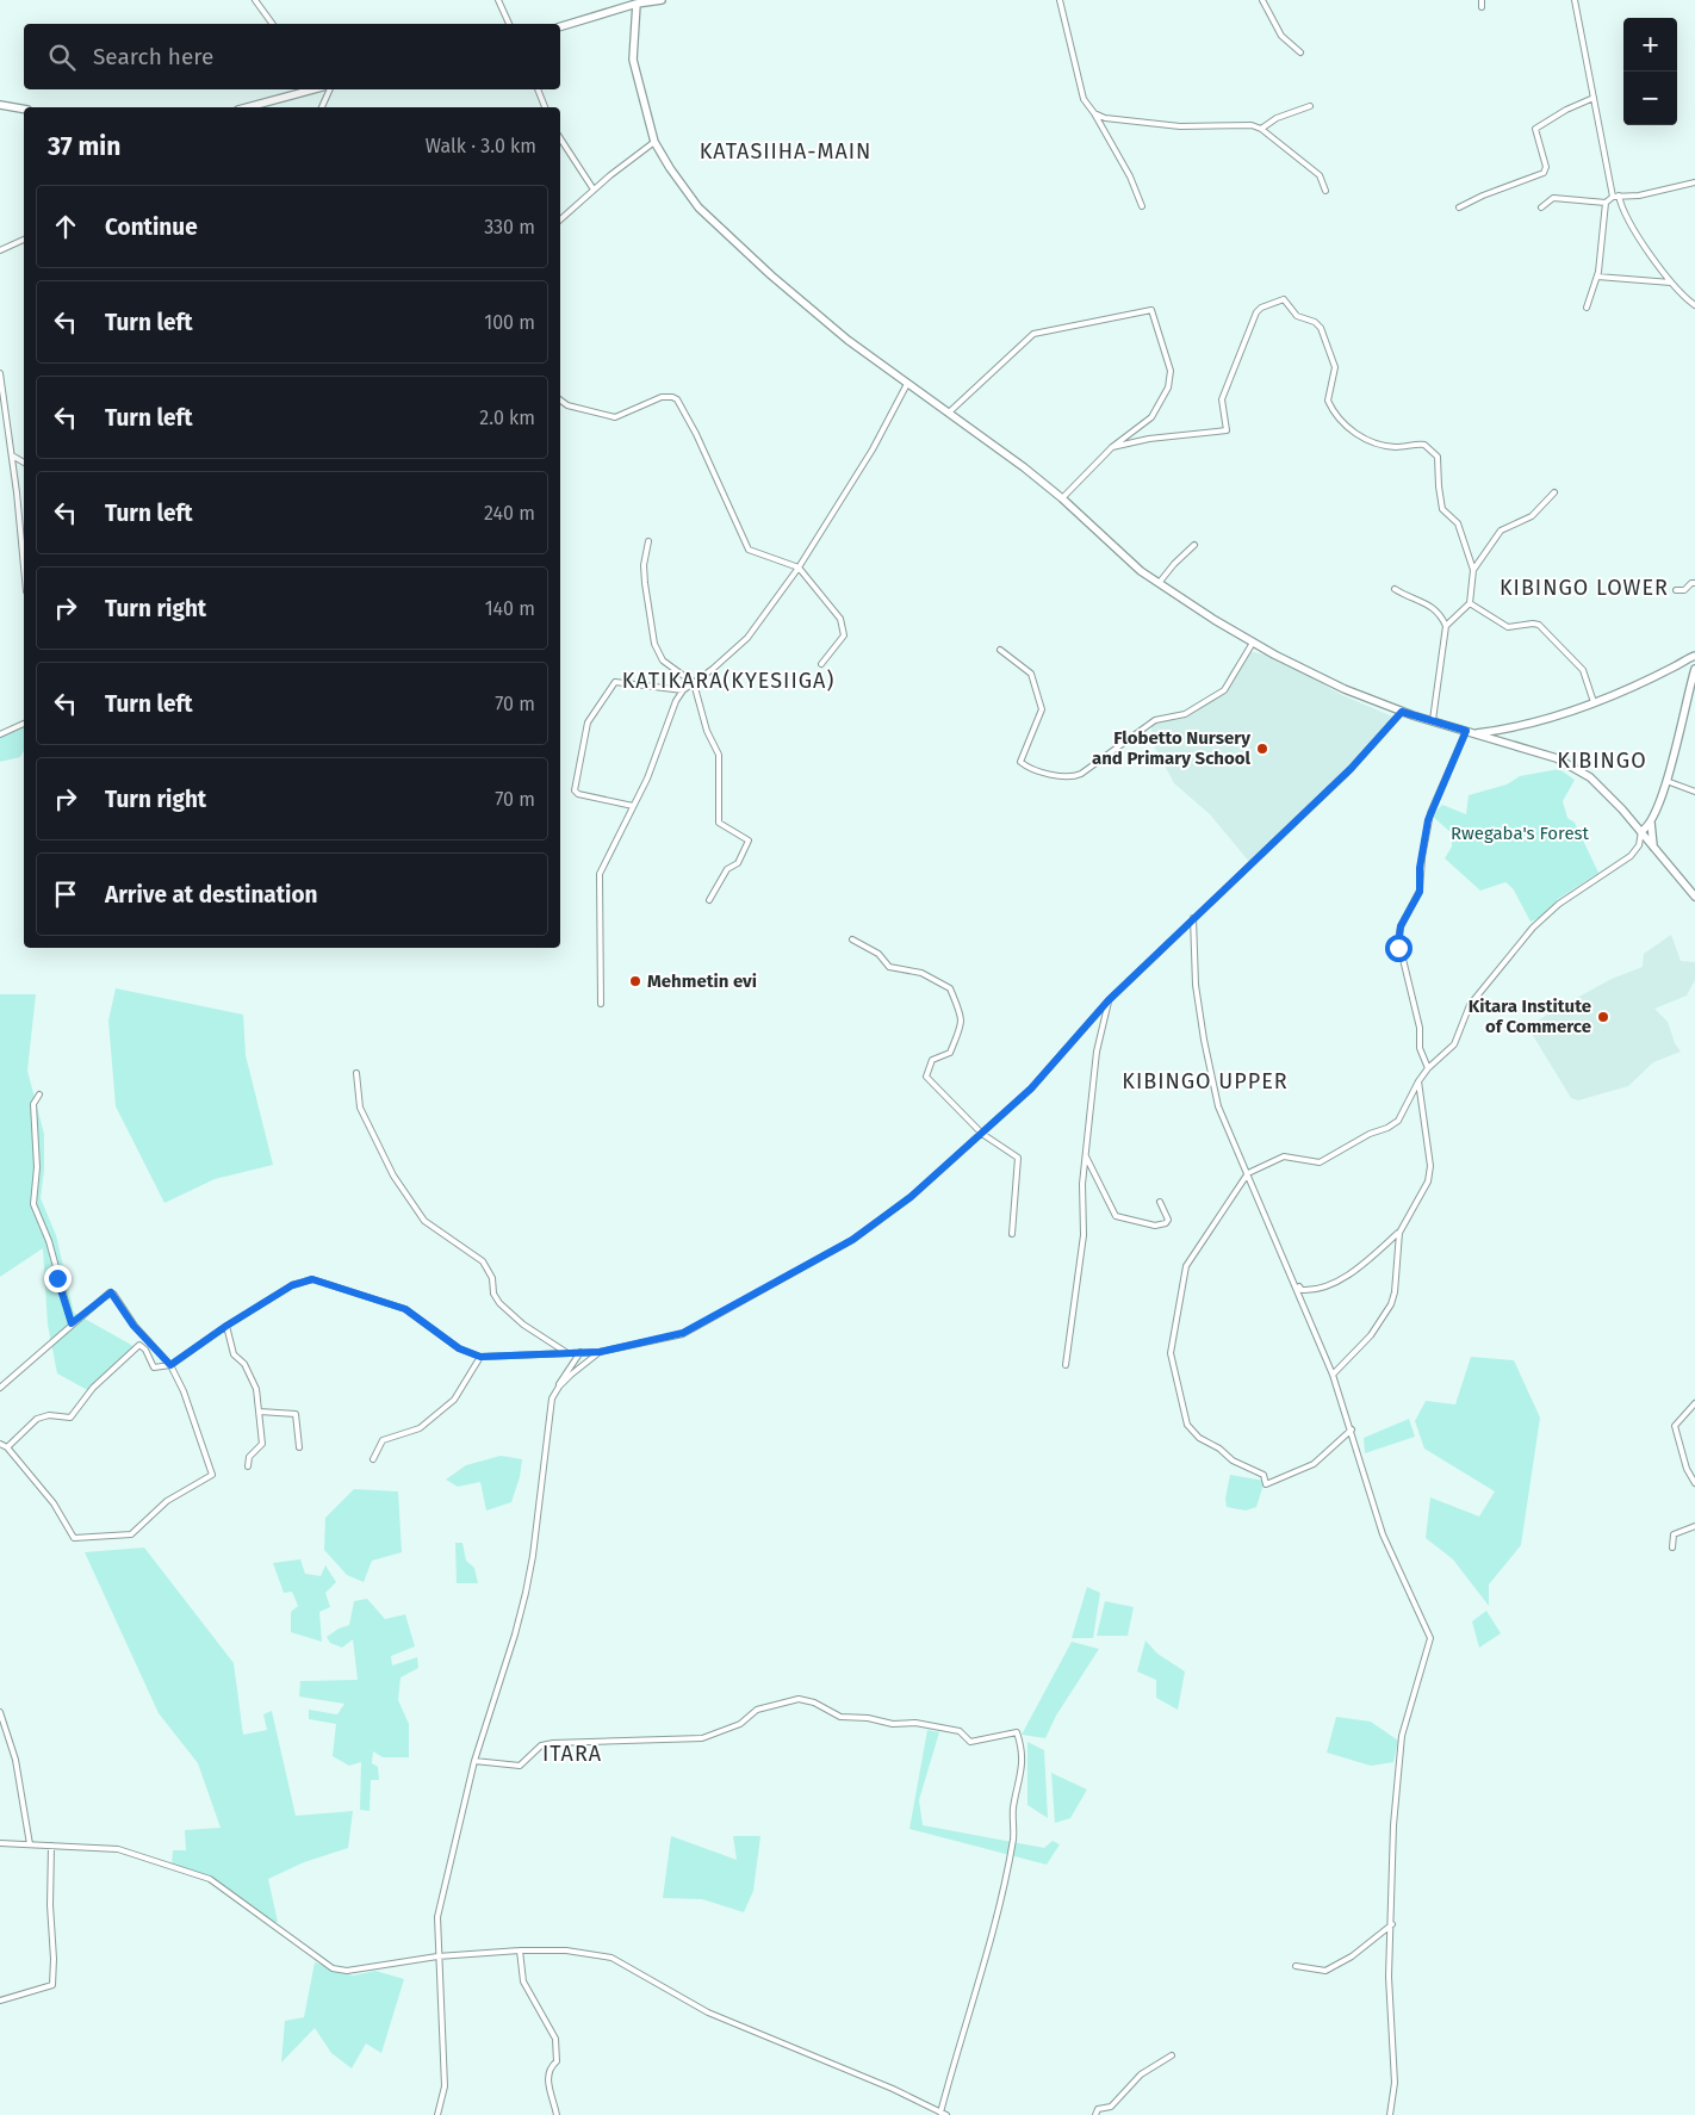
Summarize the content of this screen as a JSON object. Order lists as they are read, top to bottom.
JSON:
{
  "districts": [
    "KATASIIHA-MAIN",
    "KIBINGO LOWER",
    "KATIKARA(KYESIIGA)",
    "KIBINGO",
    "KIBINGO UPPER",
    "ITARA"
  ],
  "parks": ["Rwegaba's Forest"],
  "places": ["Flobetto Nursery and Primary School", "Mehmetin evi", "Kitara Institute of Commerce"],
  "page": {
    "map_buttons": ["+", "−"],
    "search": "Search here",
    "heading": ["37 min", "Walk · 3.0 km"],
    "list": [
      ["Continue", "330 m"],
      ["Turn left", "100 m"],
      ["Turn left", "2.0 km"],
      ["Turn left", "240 m"],
      ["Turn right", "140 m"],
      ["Turn left", "70 m"],
      ["Turn right", "70 m"],
      "Arrive at destination"
    ]
  }
}
